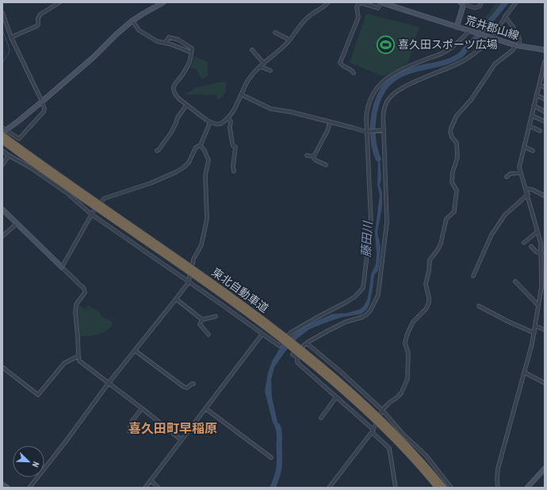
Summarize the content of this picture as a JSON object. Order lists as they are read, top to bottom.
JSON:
{
  "streets": {
    "highway": ["東北自動車道"],
    "street": ["荒井郡山線"]
  },
  "districts": ["喜久田町早稲原"],
  "water": ["藤田川"],
  "places": {
    "sports": ["喜久田スポーツ広場"]
  },
  "north": "bottom right"
}
